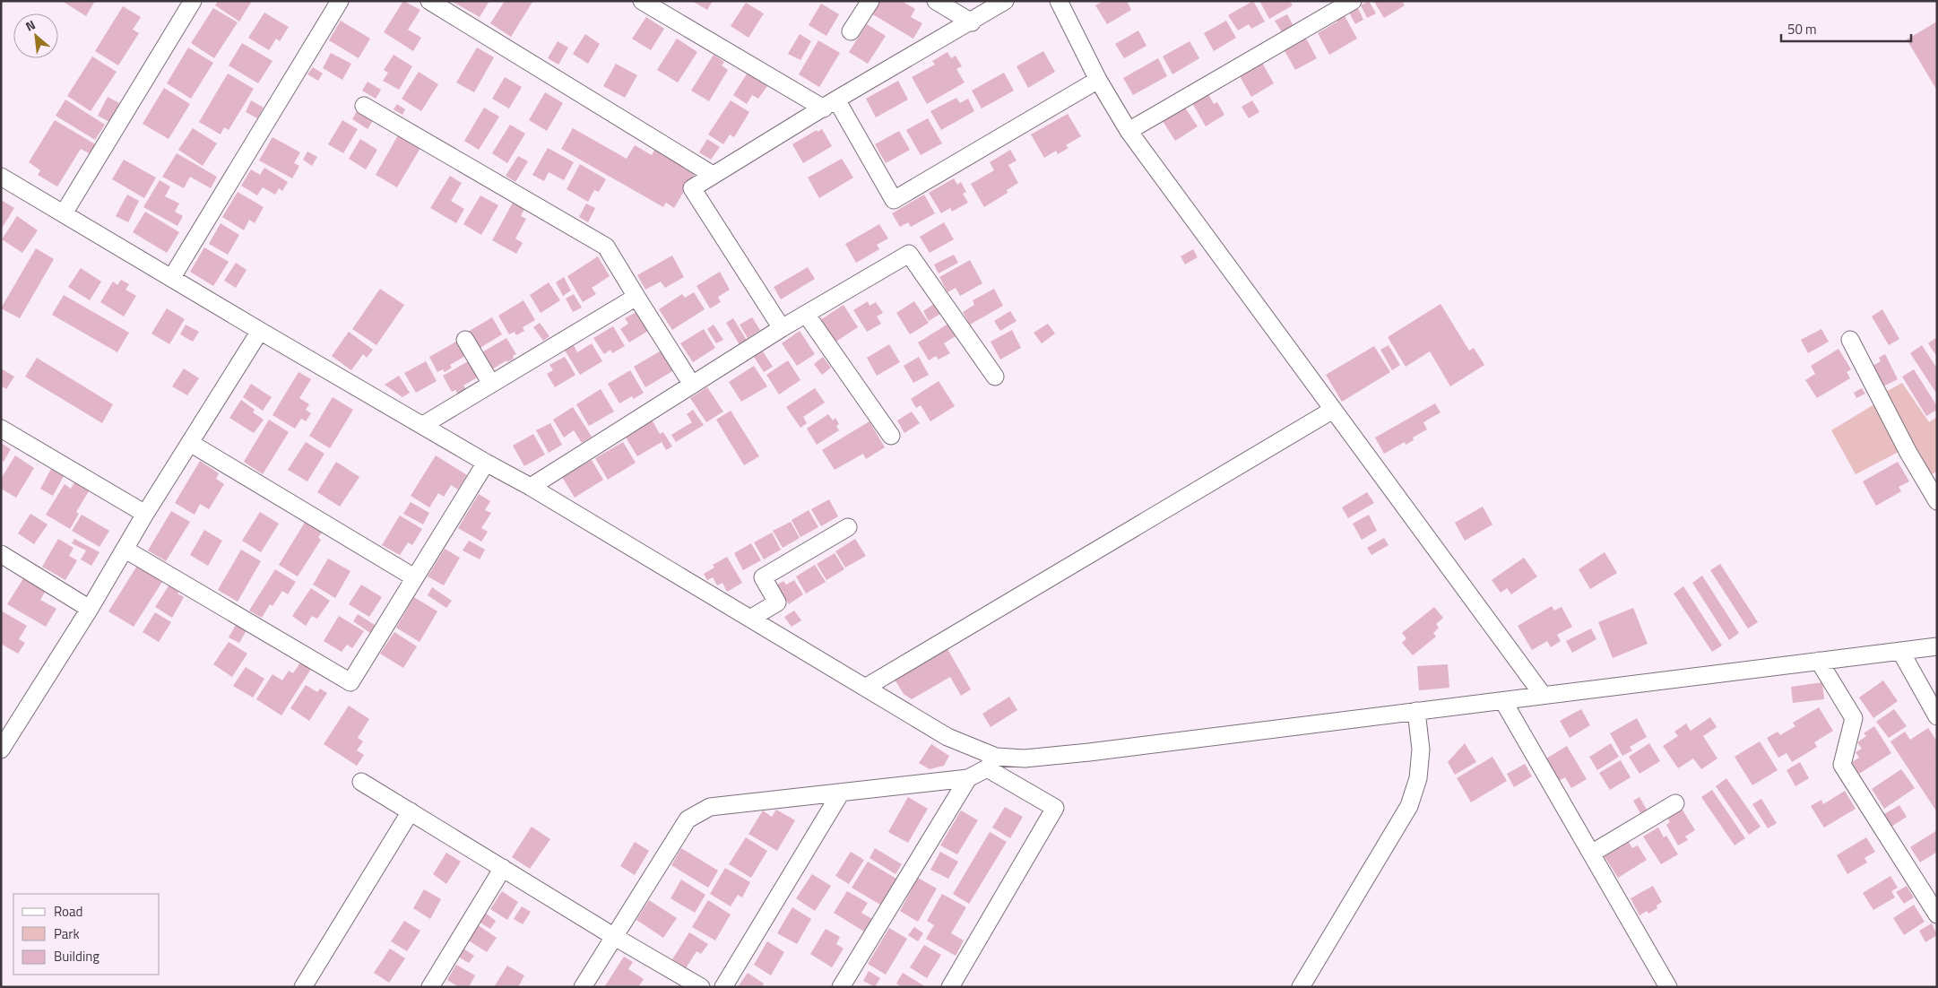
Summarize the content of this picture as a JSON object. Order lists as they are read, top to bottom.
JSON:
{
  "legend": ["Road", "Park", "Building"],
  "scale_bar": "50 m",
  "north": "top left"
}
